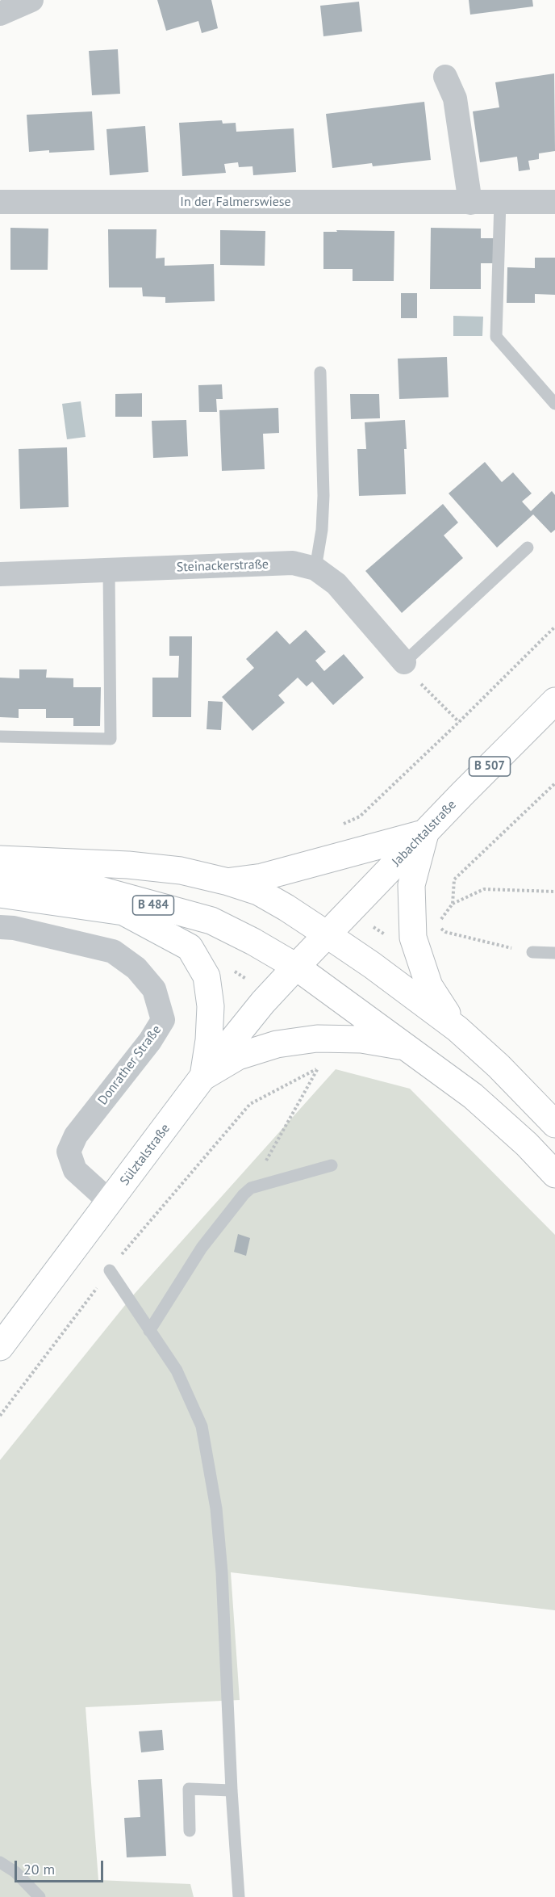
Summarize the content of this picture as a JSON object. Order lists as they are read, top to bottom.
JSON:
{
  "streets": {
    "main road": [
      "B 507",
      "Jabachtalstraße",
      "B 484",
      "Sülztalstraße"
    ],
    "street": ["In der Falmerswiese", "Steinackerstraße", "Donrather Straße"]
  },
  "crossings": [
    ["Jabachtalstraße", "B 484"],
    ["Jabachtalstraße", "Sülztalstraße"],
    ["B 484", "Sülztalstraße"],
    ["Donrather Straße", "Sülztalstraße"]
  ],
  "scale_bar": "20 m"
}
